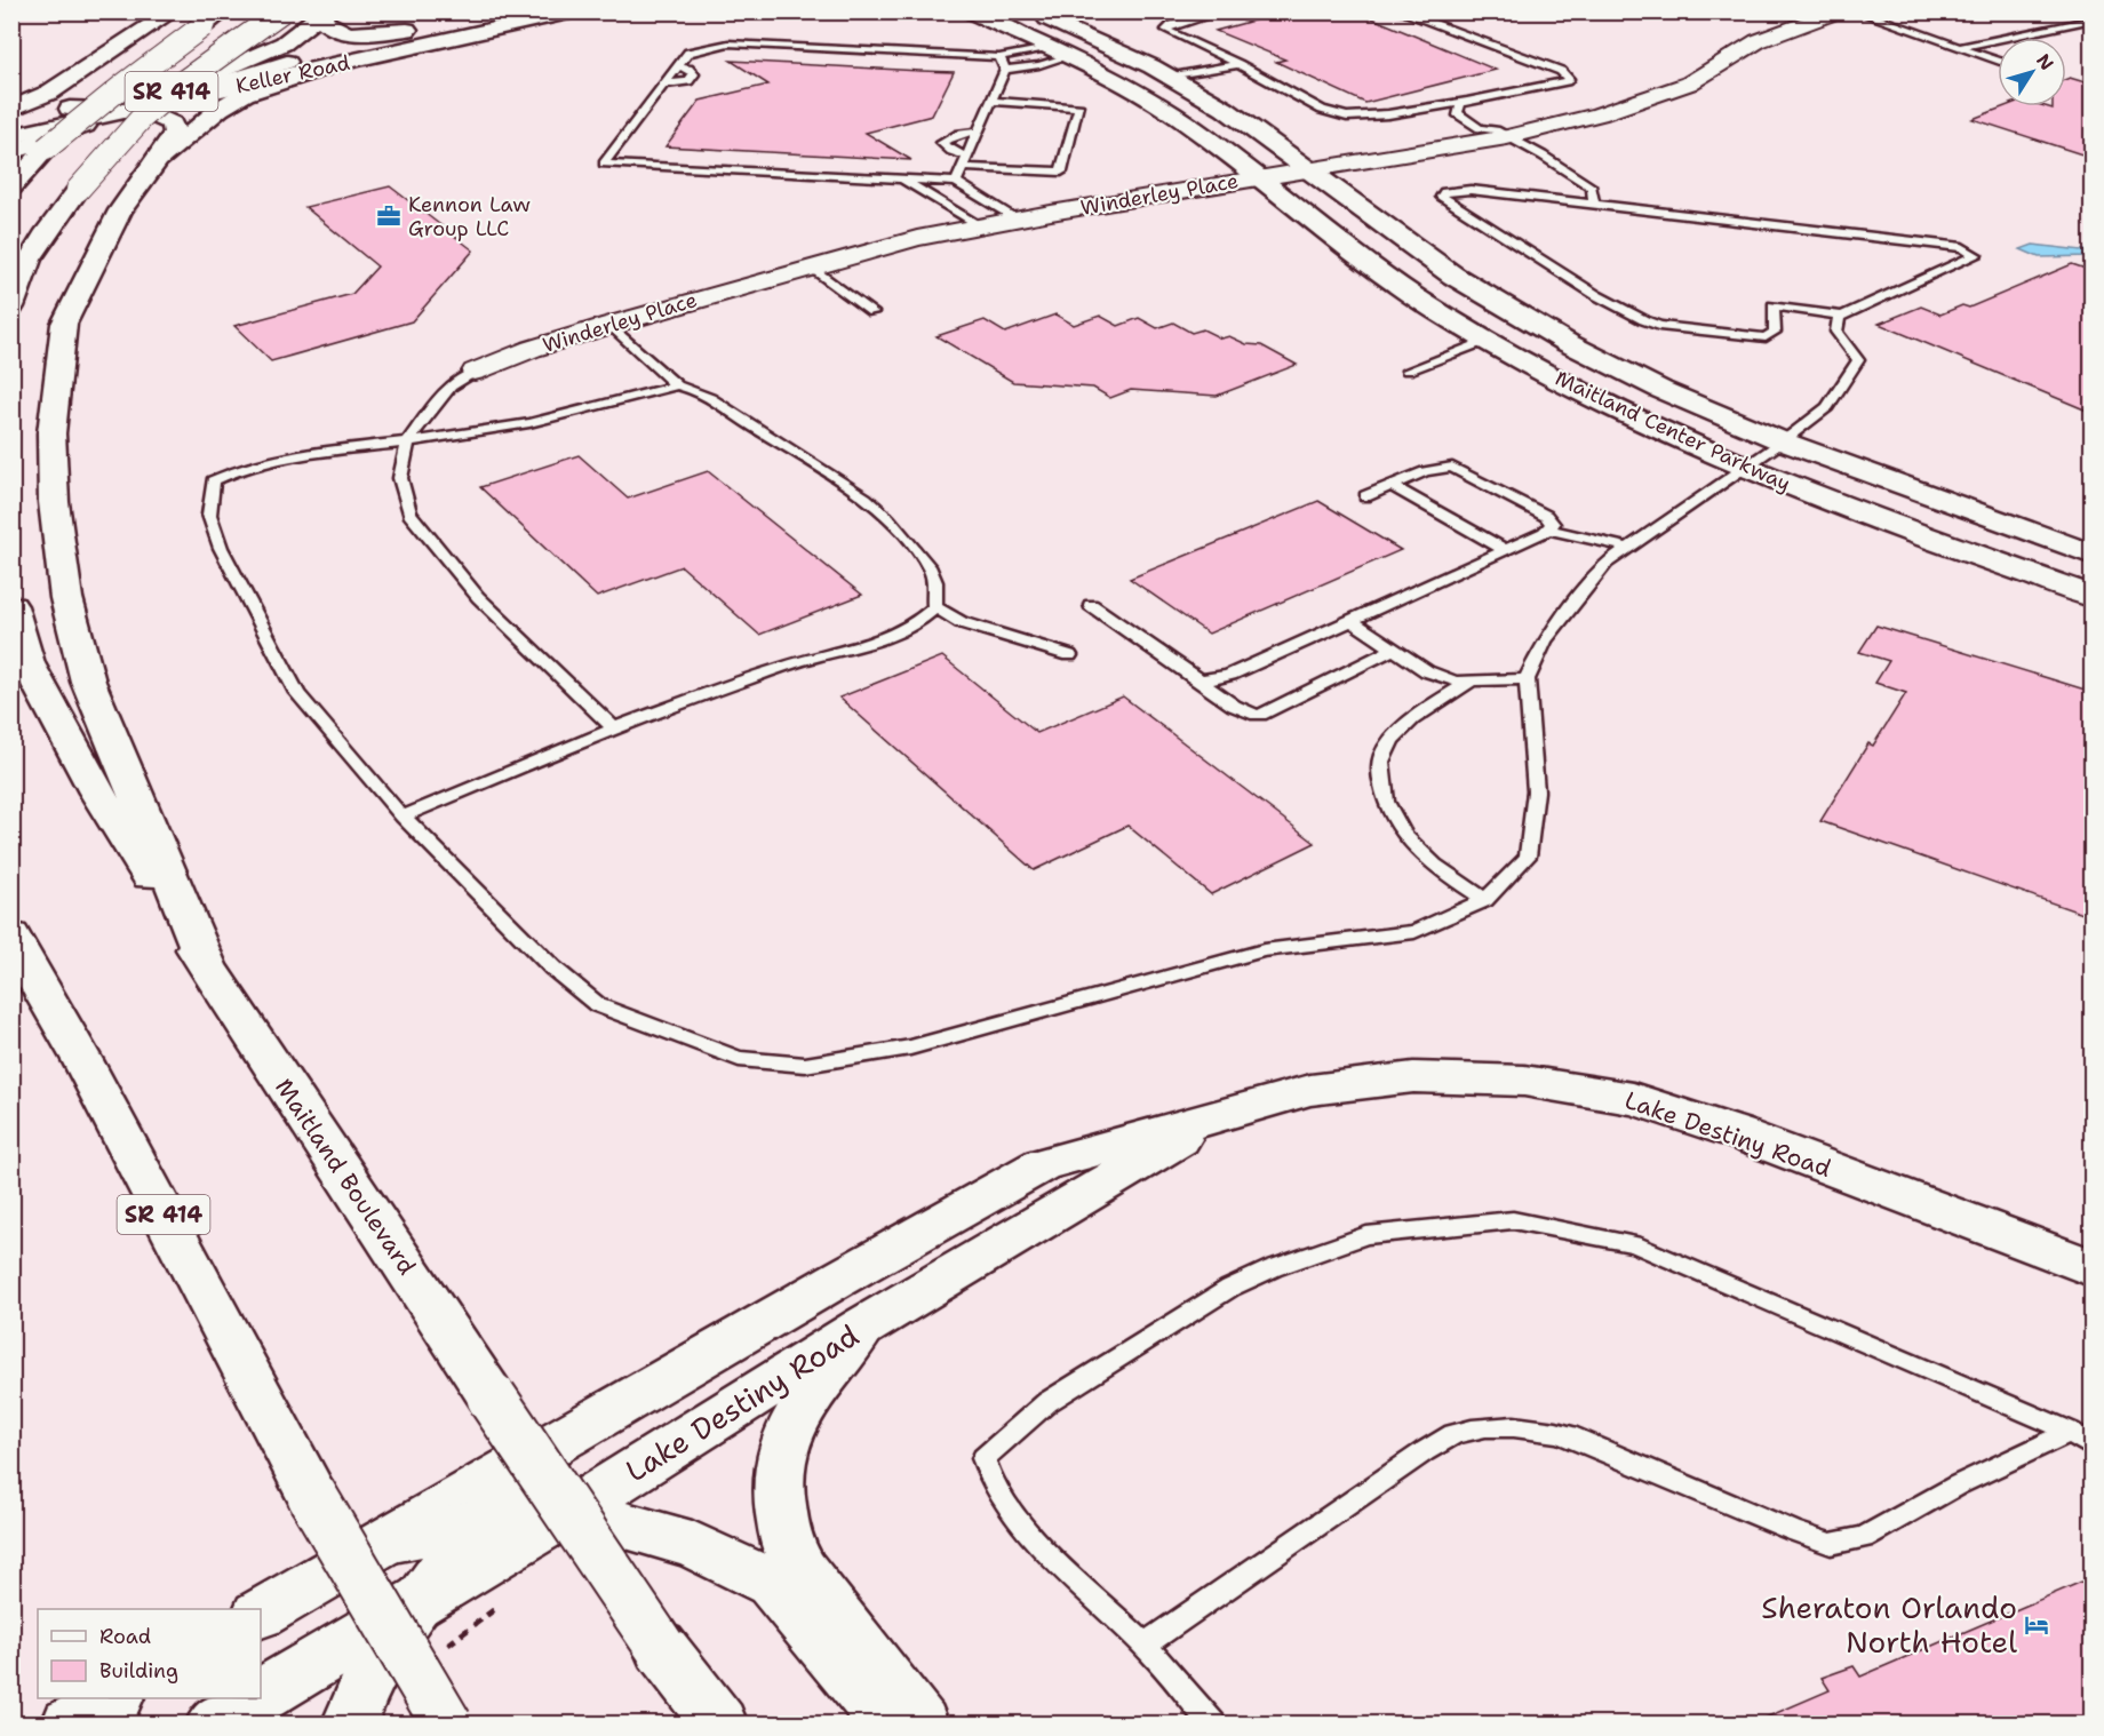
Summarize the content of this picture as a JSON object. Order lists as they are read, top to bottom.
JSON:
{
  "streets": {
    "main road": [
      "Keller Road",
      "SR 414",
      "Maitland Center Parkway",
      "Lake Destiny Road",
      "Maitland Boulevard"
    ],
    "street": ["Winderley Place"]
  },
  "crossings": [
    ["Winderley Place", "Maitland Center Parkway"]
  ],
  "places": {
    "office": ["Kennon Law Group LLC"],
    "hotel": ["Sheraton Orlando North Hotel"]
  },
  "legend": ["Road", "Building"],
  "north": "top right"
}
